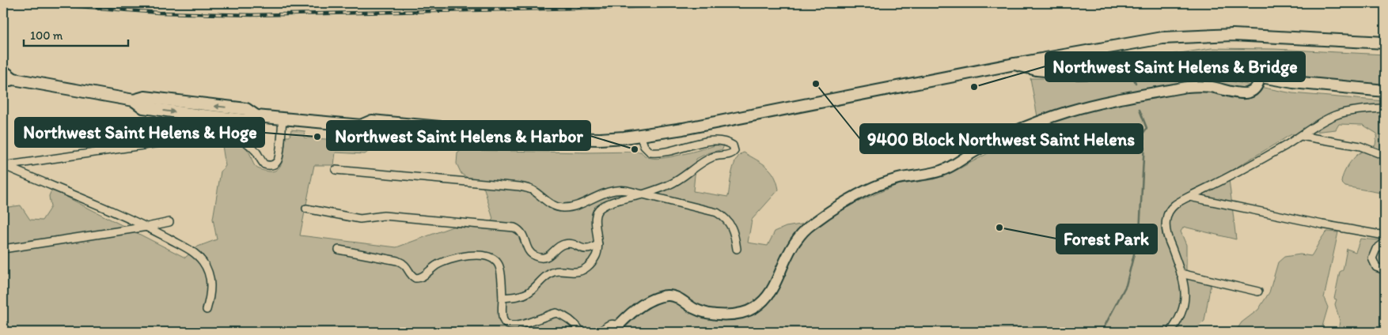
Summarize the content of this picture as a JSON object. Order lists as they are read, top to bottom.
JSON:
{
  "places": [
    "9400 Block Northwest Saint Helens",
    "Northwest Saint Helens & Bridge",
    "Northwest Saint Helens & Hoge",
    "Northwest Saint Helens & Harbor",
    "Forest Park"
  ],
  "scale_bar": "100 m"
}
